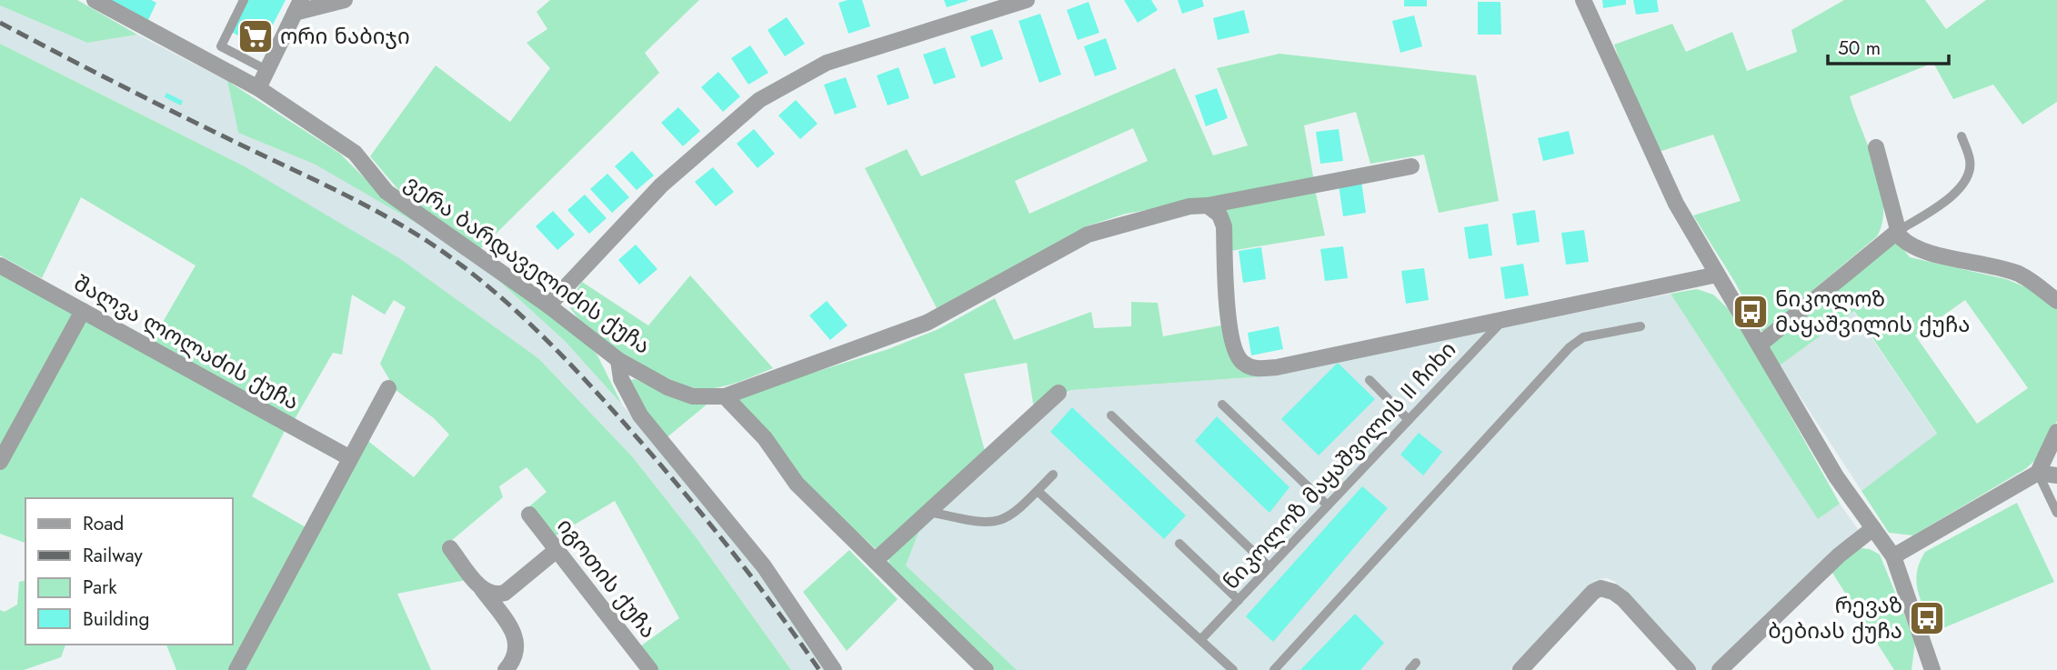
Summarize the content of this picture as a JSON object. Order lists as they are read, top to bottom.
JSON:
{
  "streets": {
    "street": ["ვერა ბარდაველიძის ქუჩა", "შალვა ლოლაძის ქუჩა", "იგოთის ქუჩა"],
    "lane": ["ნიკოლოზ მაყაშვილის II ჩიხი"]
  },
  "places": {
    "supermarket": ["ორი ნაბიჯი"],
    "bus stop": ["ნიკოლოზ მაყაშვილის ქუჩა", "რევაზ ბებიას ქუჩა"]
  },
  "legend": [
    "Road",
    "Railway",
    "Park",
    "Building"
  ],
  "scale_bar": "50 m"
}
